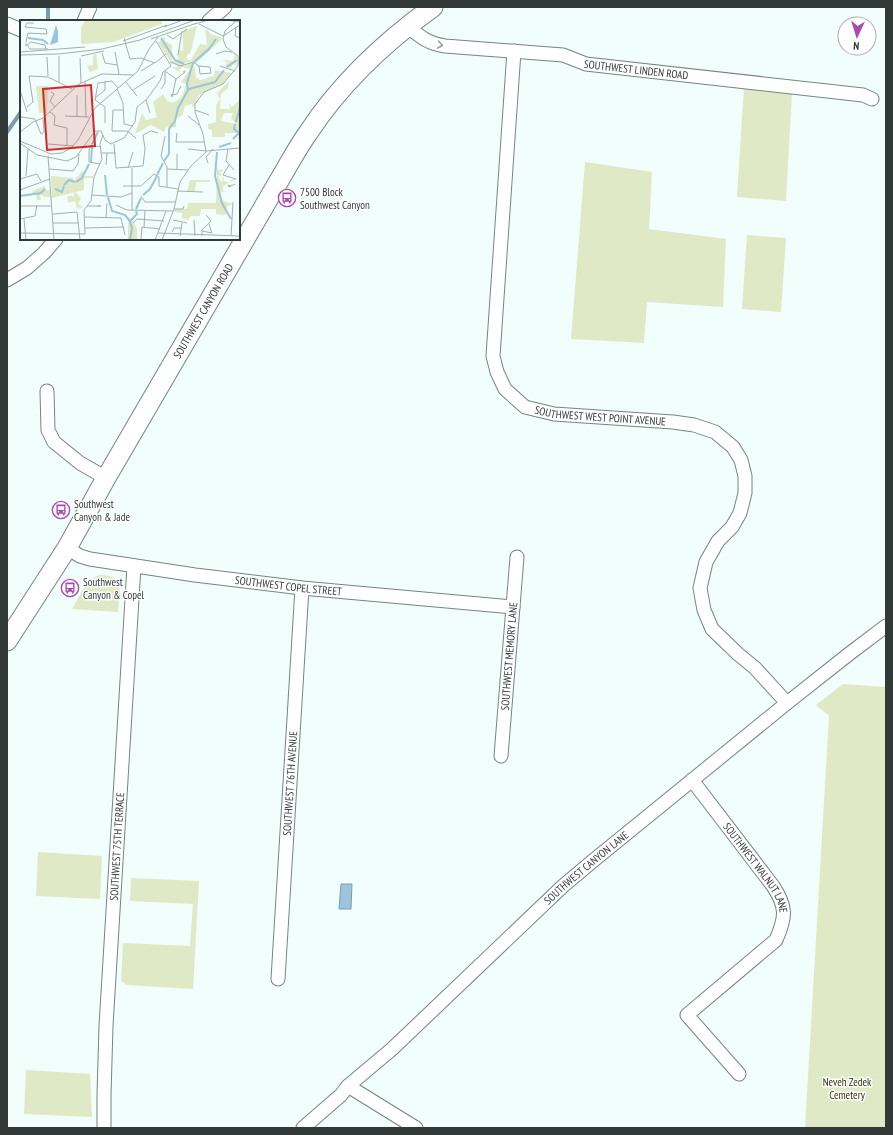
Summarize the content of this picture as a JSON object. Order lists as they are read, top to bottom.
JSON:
{
  "streets": {
    "main road": ["SOUTHWEST CANYON ROAD"],
    "street": [
      "SOUTHWEST LINDEN ROAD",
      "SOUTHWEST WEST POINT AVENUE",
      "SOUTHWEST COPEL STREET",
      "SOUTHWEST MEMORY LANE",
      "SOUTHWEST 76TH AVENUE",
      "SOUTHWEST 75TH TERRACE",
      "SOUTHWEST CANYON LANE",
      "SOUTHWEST WALNUT LANE"
    ]
  },
  "crossings": [
    ["SOUTHWEST LINDEN ROAD", "SOUTHWEST CANYON ROAD"],
    ["SOUTHWEST LINDEN ROAD", "SOUTHWEST WEST POINT AVENUE"],
    ["SOUTHWEST CANYON ROAD", "SOUTHWEST COPEL STREET"],
    ["SOUTHWEST WEST POINT AVENUE", "SOUTHWEST CANYON LANE"],
    ["SOUTHWEST COPEL STREET", "SOUTHWEST MEMORY LANE"],
    ["SOUTHWEST COPEL STREET", "SOUTHWEST 76TH AVENUE"],
    ["SOUTHWEST COPEL STREET", "SOUTHWEST 75TH TERRACE"],
    ["SOUTHWEST CANYON LANE", "SOUTHWEST WALNUT LANE"]
  ],
  "parks": ["Neveh Zedek Cemetery"],
  "places": {
    "bus stop": ["7500 Block Southwest Canyon", "Southwest Canyon & Jade", "Southwest Canyon & Copel"]
  },
  "north": "bottom"
}
